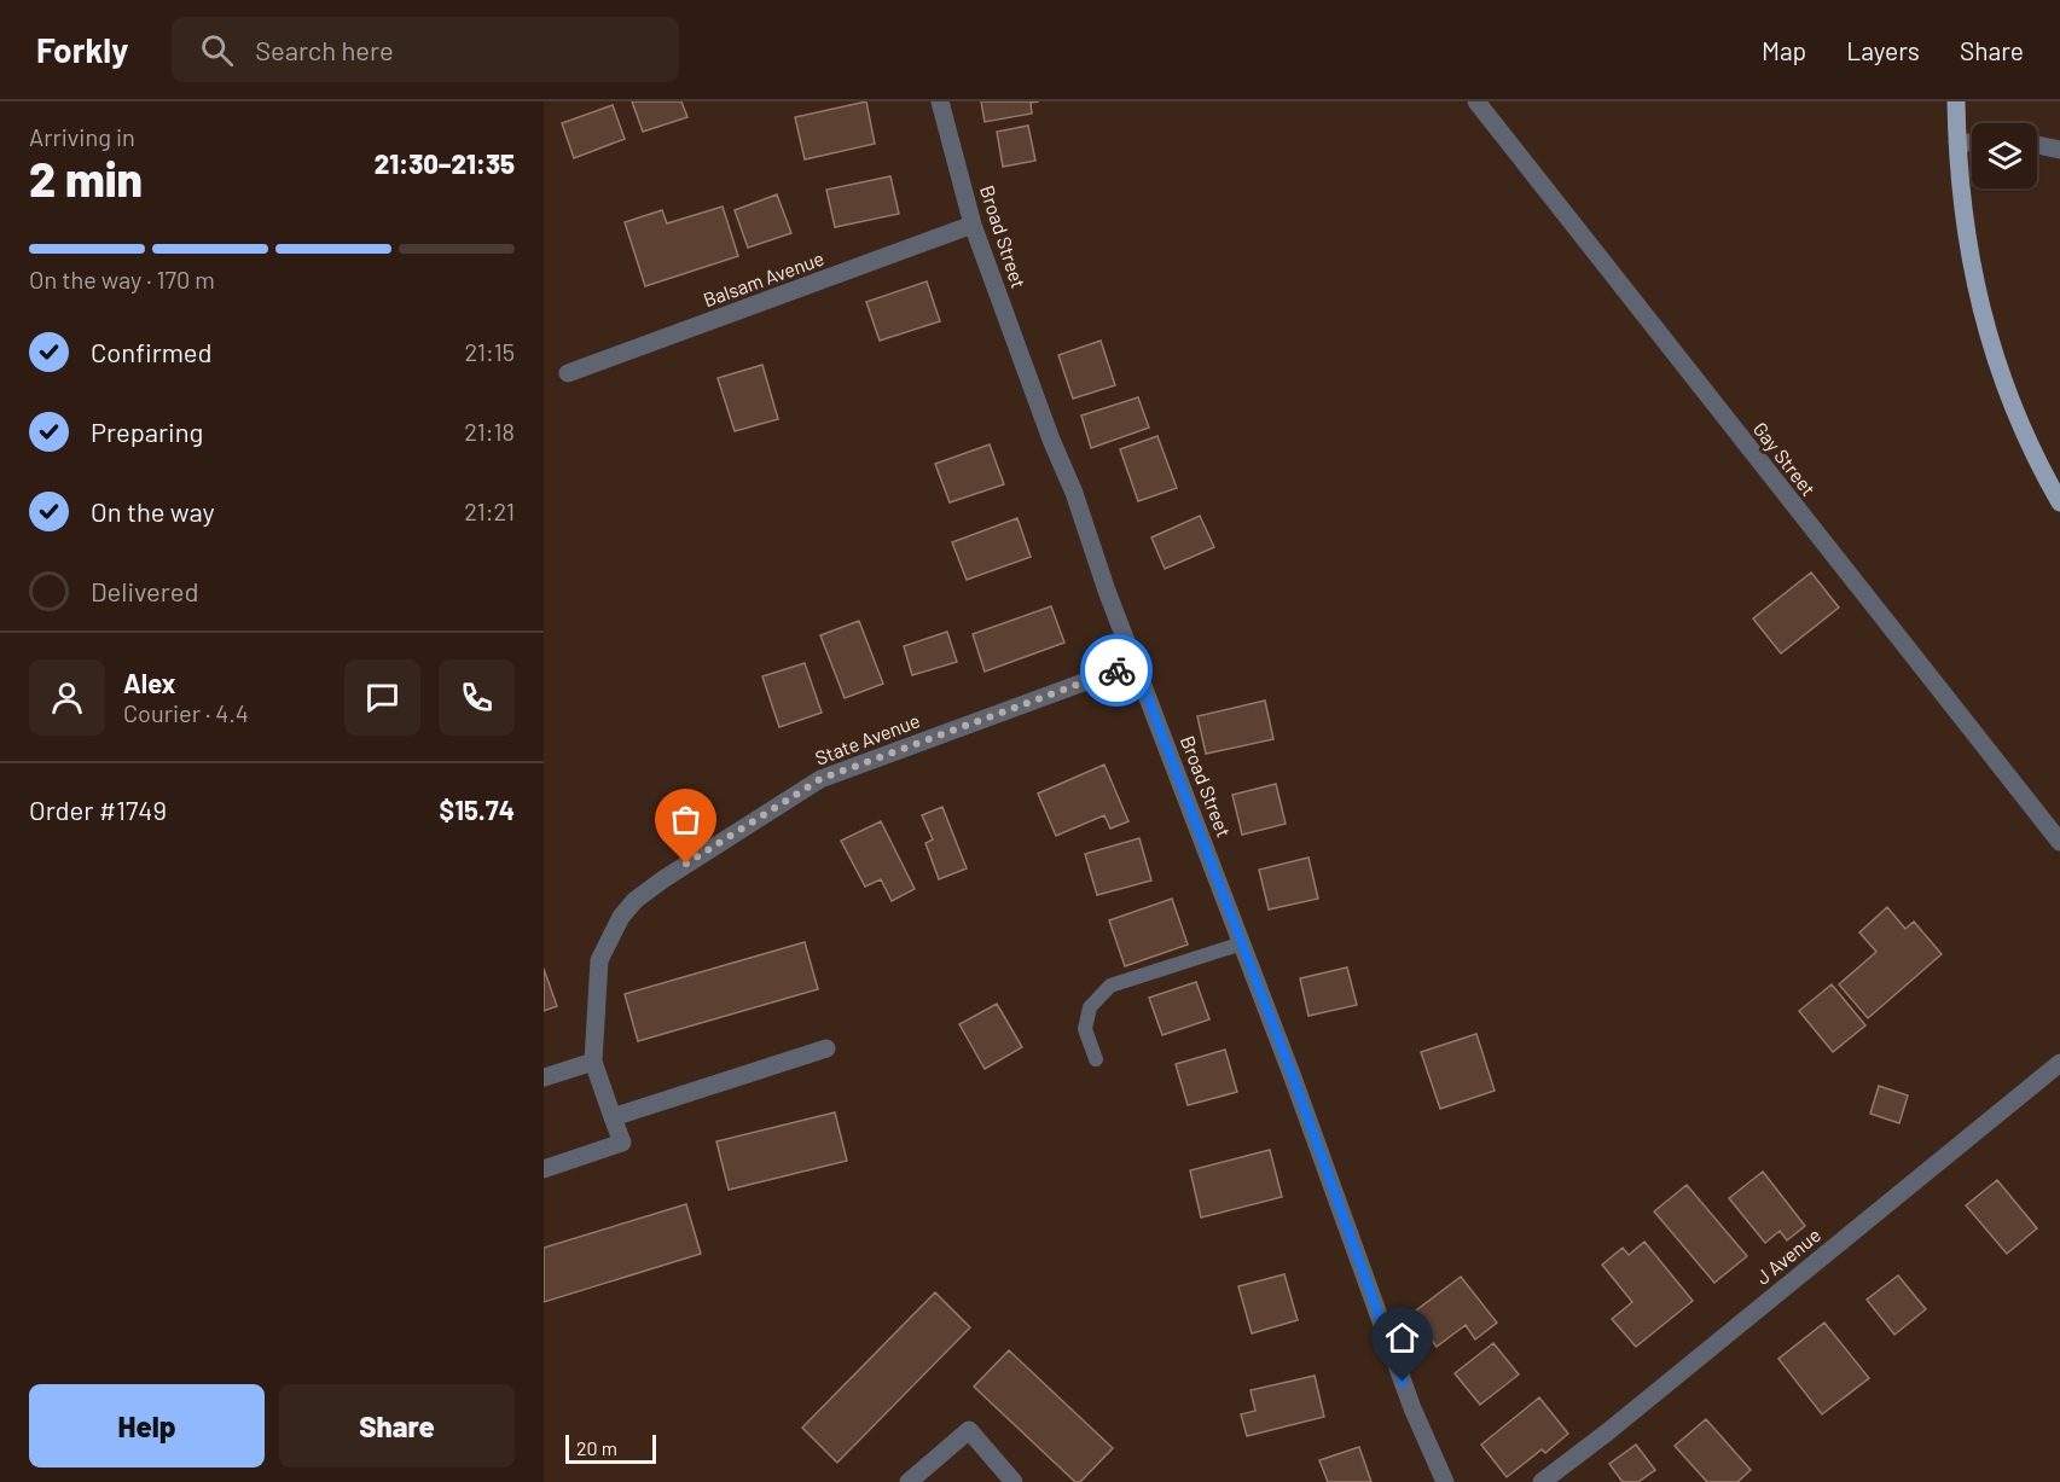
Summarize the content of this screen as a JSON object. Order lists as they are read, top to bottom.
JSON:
{
  "streets": {
    "street": [
      "Broad Street",
      "Balsam Avenue",
      "Gay Street",
      "State Avenue",
      "J Avenue"
    ]
  },
  "crossings": [
    ["Broad Street", "Balsam Avenue"],
    ["Broad Street", "State Avenue"]
  ],
  "scale_bar": "20 m",
  "page": {
    "header": "Forkly",
    "search": "Search here",
    "nav": ["Map", "Layers", "Share"],
    "heading": ["2 min", "Arriving in", "21:30–21:35"],
    "panel": [
      "Alex",
      "Courier · 4.4",
      "Order #1749",
      "$15.74"
    ],
    "bar": "On the way · 170 m",
    "list": [
      ["Confirmed", "21:15"],
      ["Preparing", "21:18"],
      ["On the way", "21:21"],
      "Delivered"
    ],
    "buttons": ["Help", "Share"],
    "scale": "20 m"
  }
}
